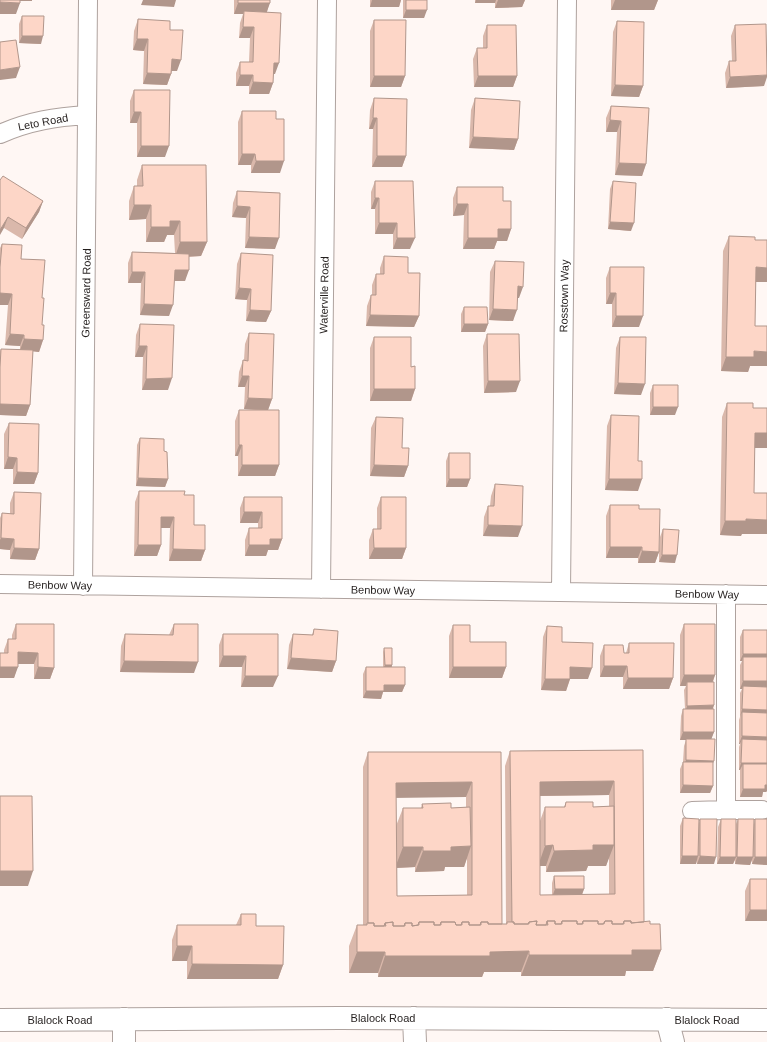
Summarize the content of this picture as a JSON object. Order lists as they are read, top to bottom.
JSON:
{
  "streets": {
    "main road": ["Blalock Road"],
    "street": [
      "Leto Road",
      "Greensward Road",
      "Waterville Road",
      "Rosstown Way",
      "Benbow Way"
    ]
  },
  "crossings": [
    ["Leto Road", "Greensward Road"],
    ["Greensward Road", "Benbow Way"],
    ["Waterville Road", "Benbow Way"],
    ["Rosstown Way", "Benbow Way"]
  ]
}
